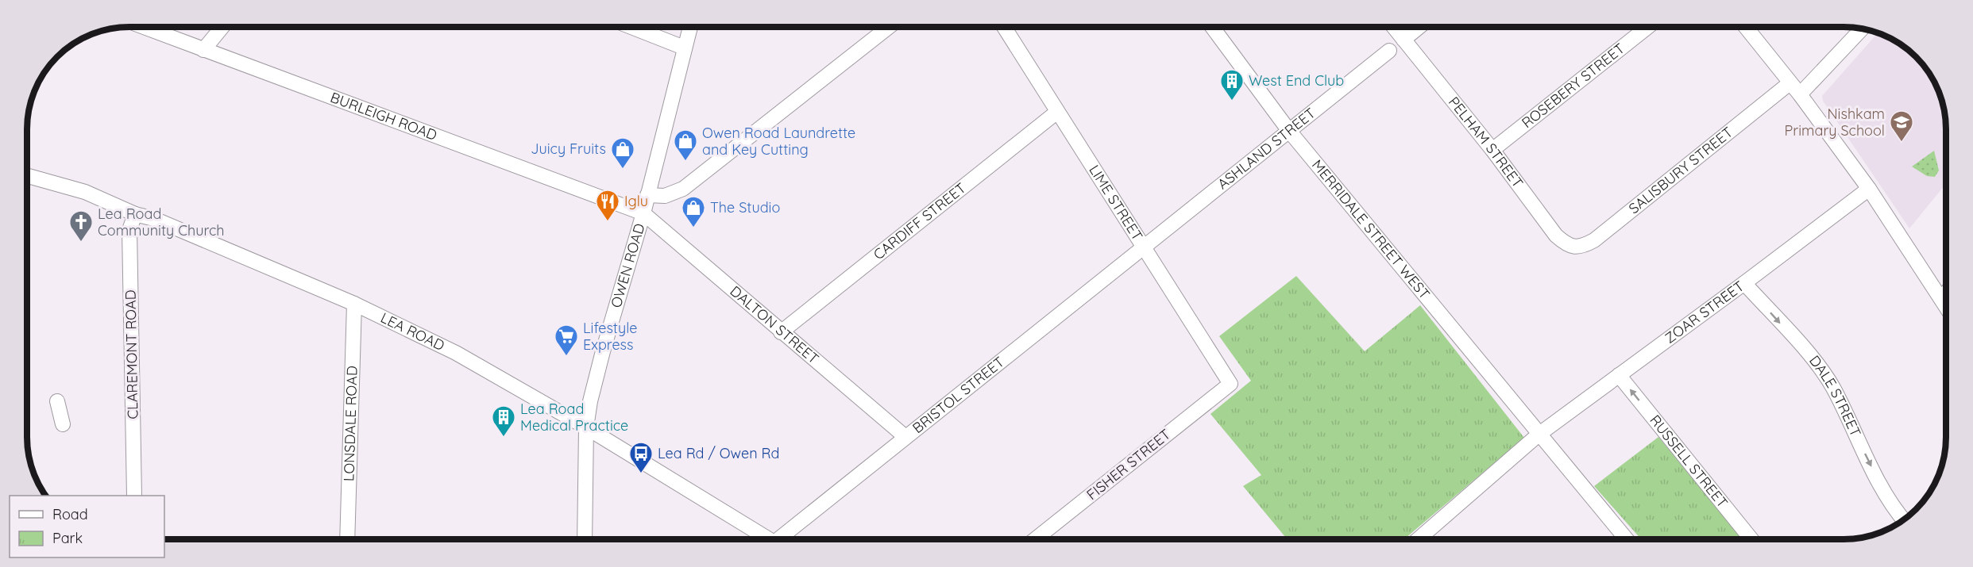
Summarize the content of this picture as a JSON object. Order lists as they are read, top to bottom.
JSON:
{
  "streets": {
    "street": [
      "ROSEBERY STREET",
      "BURLEIGH ROAD",
      "PELHAM STREET",
      "ASHLAND STREET",
      "SALISBURY STREET",
      "LIME STREET",
      "CARDIFF STREET",
      "MERRIDALE STREET WEST",
      "OWEN ROAD",
      "ZOAR STREET",
      "DALTON STREET",
      "LEA ROAD",
      "CLAREMONT ROAD",
      "BRISTOL STREET",
      "DALE STREET",
      "LONSDALE ROAD",
      "RUSSELL STREET",
      "FISHER STREET"
    ]
  },
  "crossings": [
    ["ROSEBERY STREET", "PELHAM STREET"],
    ["BURLEIGH ROAD", "OWEN ROAD"],
    ["BURLEIGH ROAD", "DALTON STREET"],
    ["PELHAM STREET", "SALISBURY STREET"],
    ["ASHLAND STREET", "LIME STREET"],
    ["ASHLAND STREET", "MERRIDALE STREET WEST"],
    ["ASHLAND STREET", "BRISTOL STREET"],
    ["LIME STREET", "CARDIFF STREET"],
    ["LIME STREET", "BRISTOL STREET"],
    ["LIME STREET", "FISHER STREET"],
    ["CARDIFF STREET", "DALTON STREET"],
    ["MERRIDALE STREET WEST", "ZOAR STREET"],
    ["OWEN ROAD", "DALTON STREET"],
    ["OWEN ROAD", "LEA ROAD"],
    ["ZOAR STREET", "DALE STREET"],
    ["ZOAR STREET", "RUSSELL STREET"],
    ["DALTON STREET", "BRISTOL STREET"],
    ["LEA ROAD", "CLAREMONT ROAD"],
    ["LEA ROAD", "LONSDALE ROAD"]
  ],
  "one_way": ["DALE STREET", "RUSSELL STREET"],
  "places": {
    "building": ["West End Club", "Lea Road Medical Practice"],
    "school or university": ["Nishkam Primary School"],
    "shop": ["Owen Road Laundrette and Key Cutting", "Juicy Fruits", "The Studio"],
    "restaurant": ["Iglu"],
    "church": ["Lea Road Community Church"],
    "supermarket": ["Lifestyle Express"],
    "bus stop": ["Lea Rd / Owen Rd"]
  },
  "legend": ["Road", "Park"]
}
